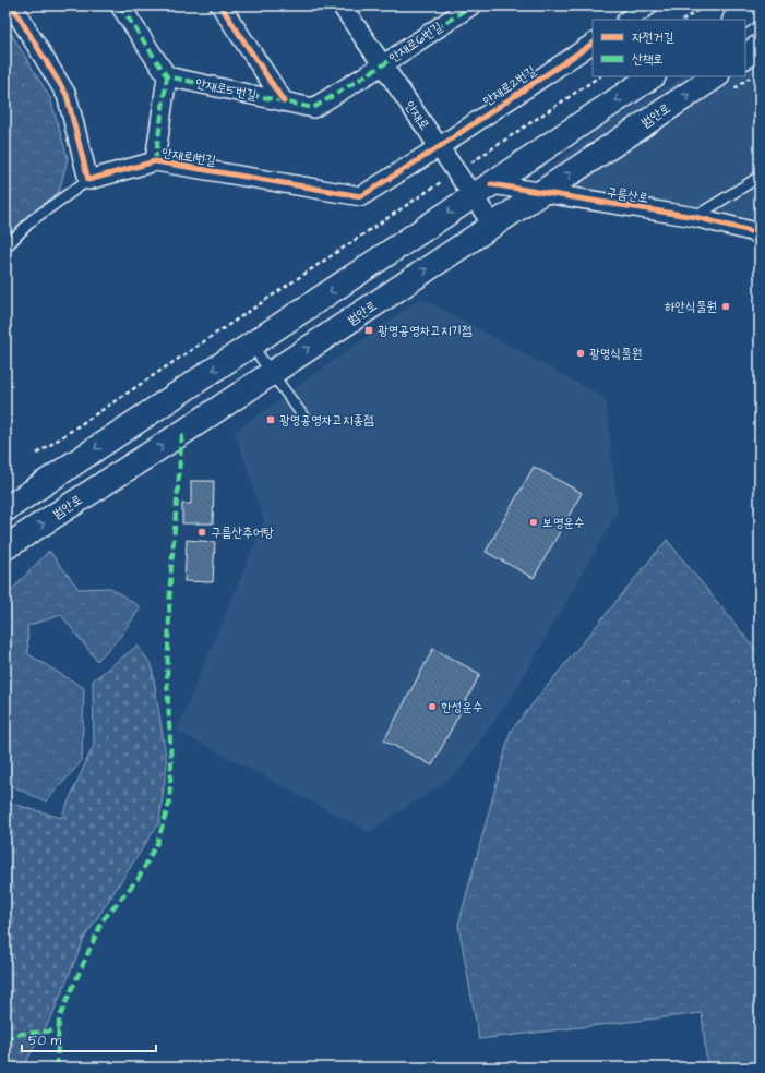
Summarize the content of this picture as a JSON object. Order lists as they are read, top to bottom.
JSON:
{
  "streets": {
    "main road": ["범안로"],
    "street": [
      "안재로6번길",
      "안재로2번길",
      "안재로5번길",
      "안재로",
      "안재로1번길",
      "구름산로"
    ]
  },
  "crossings": [
    ["안재로6번길", "안재로5번길"],
    ["안재로6번길", "안재로"],
    ["안재로2번길", "안재로"],
    ["안재로2번길", "안재로1번길"],
    ["안재로5번길", "안재로"],
    ["안재로", "범안로"],
    ["안재로", "안재로1번길"],
    ["안재로", "구름산로"],
    ["범안로", "구름산로"]
  ],
  "places": {
    "other": [
      "하안식물원",
      "광명식물원",
      "보영운수",
      "구름산추어탕",
      "한성운수"
    ],
    "transit": ["광명공영차고지기점", "광명공영차고지종점"]
  },
  "legend": ["자전거길", "산책로"],
  "scale_bar": "50 m"
}
